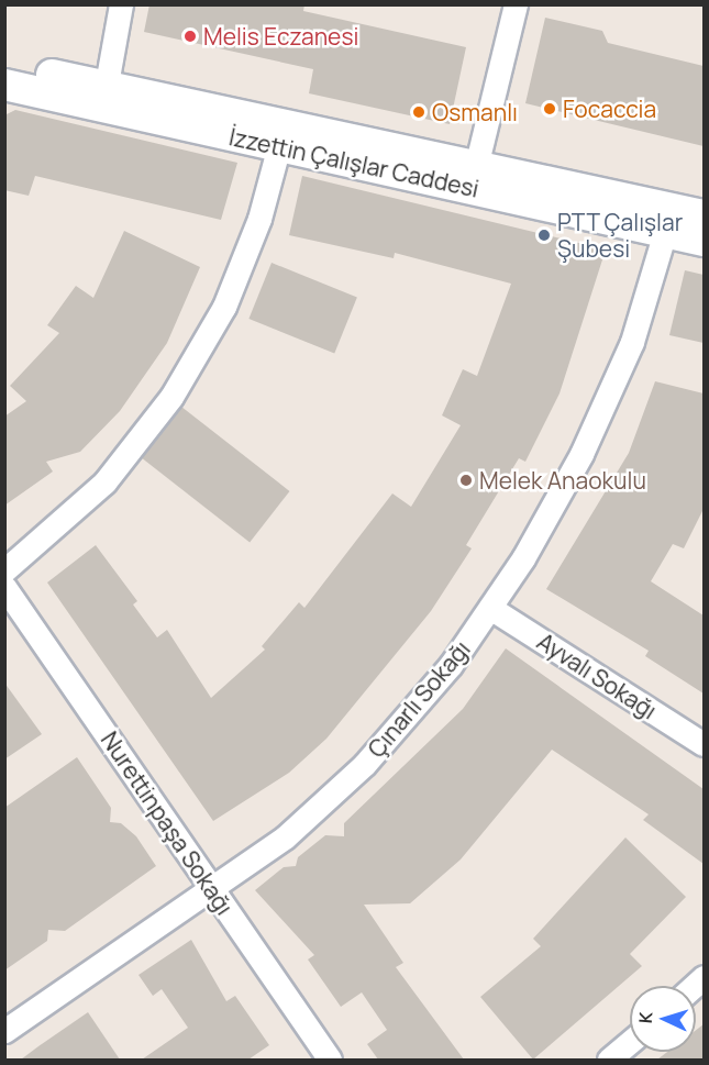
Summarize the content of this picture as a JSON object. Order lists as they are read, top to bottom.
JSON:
{
  "streets": {
    "main road": ["İzzettin Çalışlar Caddesi"],
    "street": ["Ayvalı Sokağı", "Çınarlı Sokağı", "Nurettinpaşa Sokağı"]
  },
  "crossings": [
    ["İzzettin Çalışlar Caddesi", "Çınarlı Sokağı"],
    ["Ayvalı Sokağı", "Çınarlı Sokağı"],
    ["Çınarlı Sokağı", "Nurettinpaşa Sokağı"]
  ],
  "places": [
    "Melis Eczanesi",
    "Focaccia",
    "Osmanlı",
    "PTT Çalışlar Şubesi",
    "Melek Anaokulu"
  ],
  "north": "left"
}
